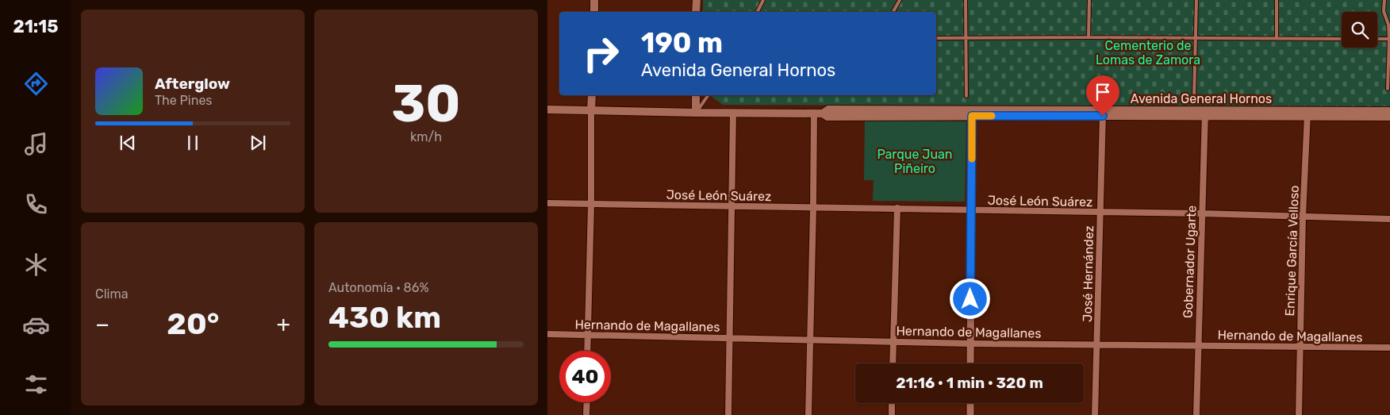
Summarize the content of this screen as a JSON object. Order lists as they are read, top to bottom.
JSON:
{
  "streets": {
    "main road": ["Avenida General Hornos"],
    "street": [
      "José León Suárez",
      "Enrique García Velloso",
      "Gobernador Ugarte",
      "José Hernández",
      "Hernando de Magallanes"
    ]
  },
  "crossings": [
    ["Avenida General Hornos", "Enrique García Velloso"],
    ["Avenida General Hornos", "Gobernador Ugarte"],
    ["Avenida General Hornos", "José Hernández"],
    ["José León Suárez", "Enrique García Velloso"],
    ["José León Suárez", "Gobernador Ugarte"],
    ["José León Suárez", "José Hernández"],
    ["Enrique García Velloso", "Hernando de Magallanes"],
    ["Gobernador Ugarte", "Hernando de Magallanes"],
    ["José Hernández", "Hernando de Magallanes"]
  ],
  "parks": ["Cementerio de Lomas de Zamora", "Parque Juan Piñeiro"],
  "page": {
    "tabs": "21:15",
    "tile": [
      ["30", "km/h"],
      "Clima",
      ["Autonomía · 86%", "430 km"]
    ],
    "turn": ["190 m", "Avenida General Hornos"],
    "song": ["Afterglow", "The Pines"],
    "heat": ["−", "20°", "+"],
    "limit": "40",
    "trip": "21:16 · 1 min · 320 m"
  }
}
